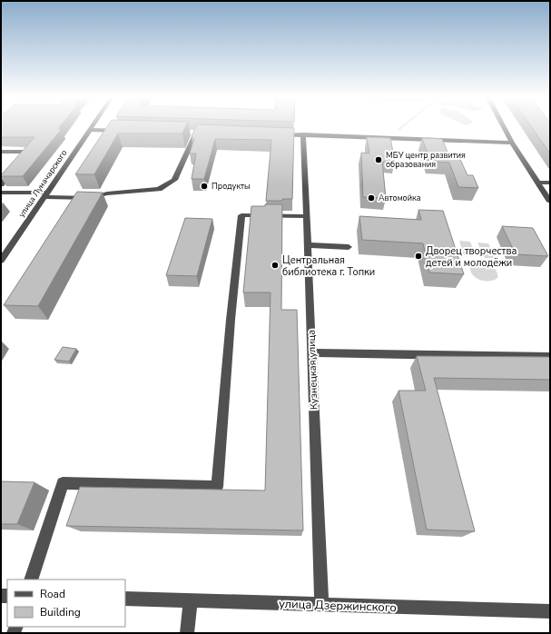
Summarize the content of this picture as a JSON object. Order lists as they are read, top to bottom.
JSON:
{
  "streets": {
    "street": ["улица Луначарского", "Кузнецкая улица", "улица Дзержинского"]
  },
  "crossings": [
    ["Кузнецкая улица", "улица Дзержинского"]
  ],
  "places": [
    "МБУ центр развития образования",
    "Продукты",
    "Автомойка",
    "Дворец творчества детей и молодёжи",
    "Центральная библиотека г. Топки"
  ],
  "legend": ["Road", "Building"]
}
